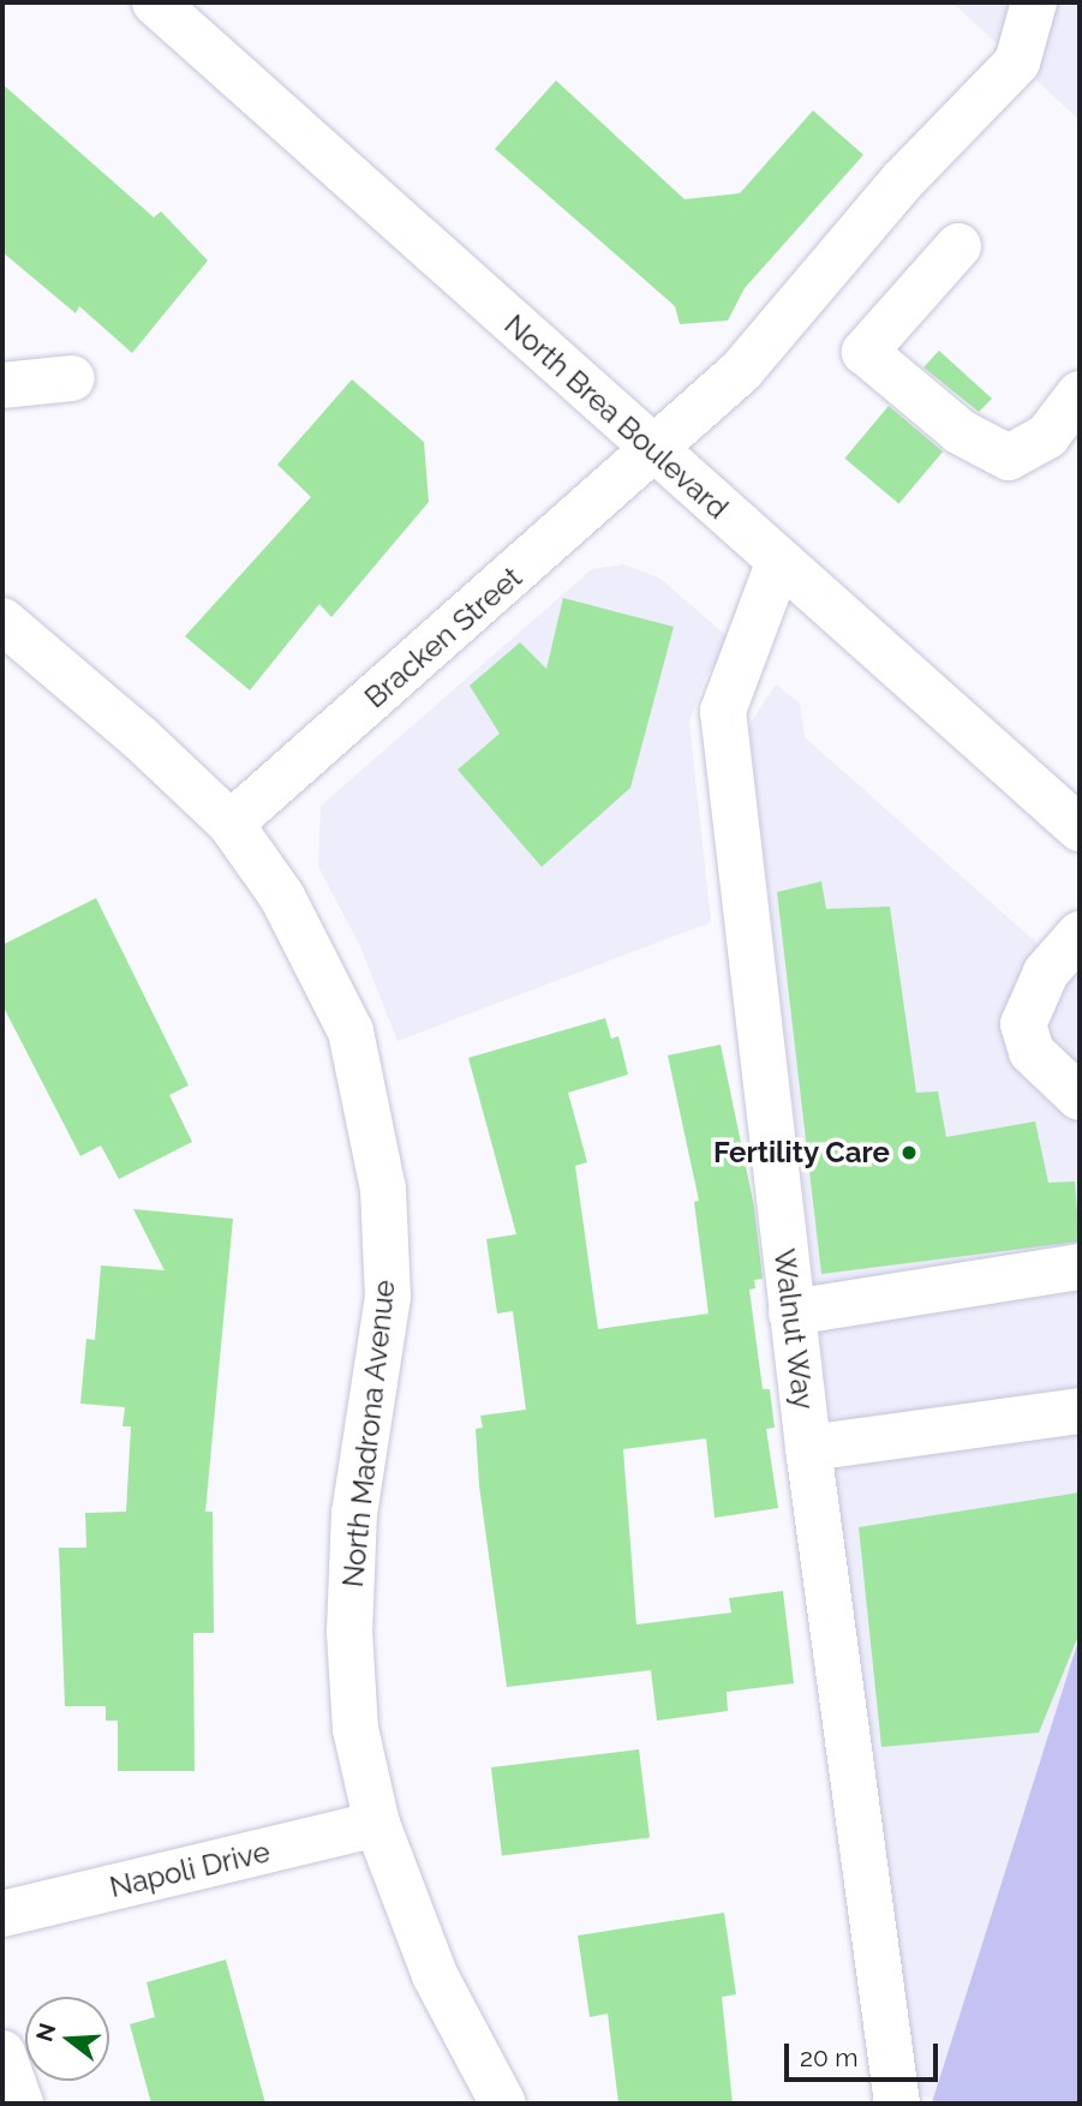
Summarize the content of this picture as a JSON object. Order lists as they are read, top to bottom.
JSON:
{
  "streets": {
    "street": [
      "North Brea Boulevard",
      "Bracken Street",
      "Walnut Way",
      "North Madrona Avenue",
      "Napoli Drive"
    ]
  },
  "crossings": [
    ["North Brea Boulevard", "Bracken Street"],
    ["North Brea Boulevard", "Walnut Way"],
    ["Bracken Street", "North Madrona Avenue"],
    ["North Madrona Avenue", "Napoli Drive"]
  ],
  "places": ["Fertility Care"],
  "scale_bar": "20 m",
  "north": "left"
}
